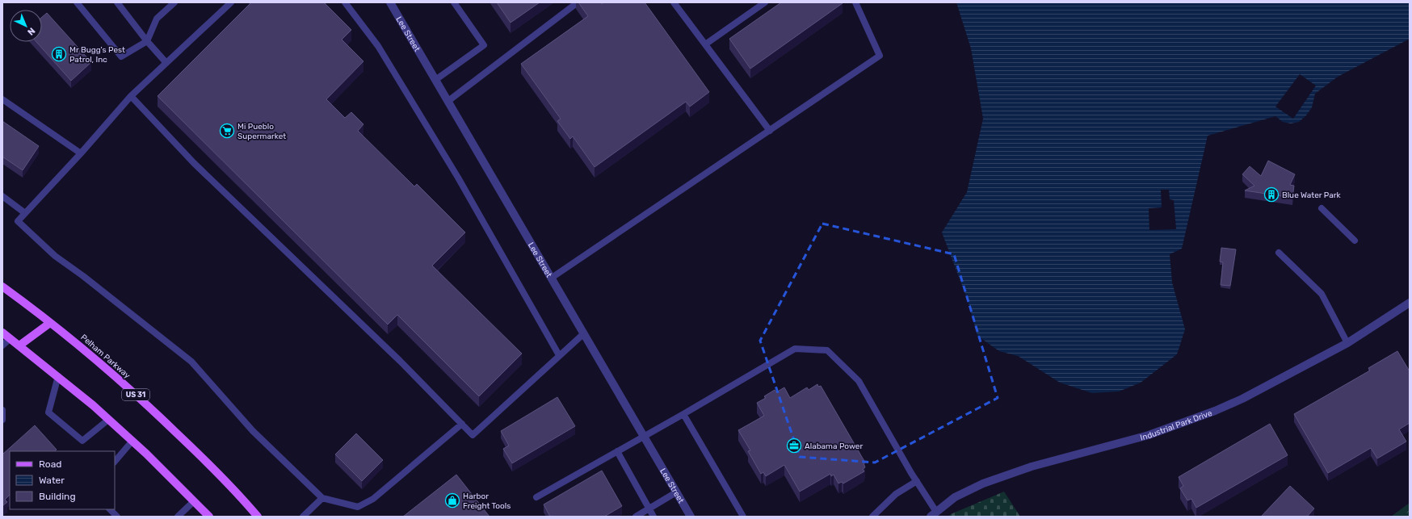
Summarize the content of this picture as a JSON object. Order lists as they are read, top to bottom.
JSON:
{
  "streets": {
    "main road": ["Pelham Parkway", "US 31"],
    "street": ["Lee Street", "Industrial Park Drive"]
  },
  "places": {
    "building": ["Mr Bugg's Pest Patrol, Inc", "Blue Water Park"],
    "supermarket": ["Mi Pueblo Supermarket"],
    "office": ["Alabama Power"],
    "shop": ["Harbor Freight Tools"]
  },
  "legend": ["Road", "Water", "Building"],
  "north": "bottom right"
}
